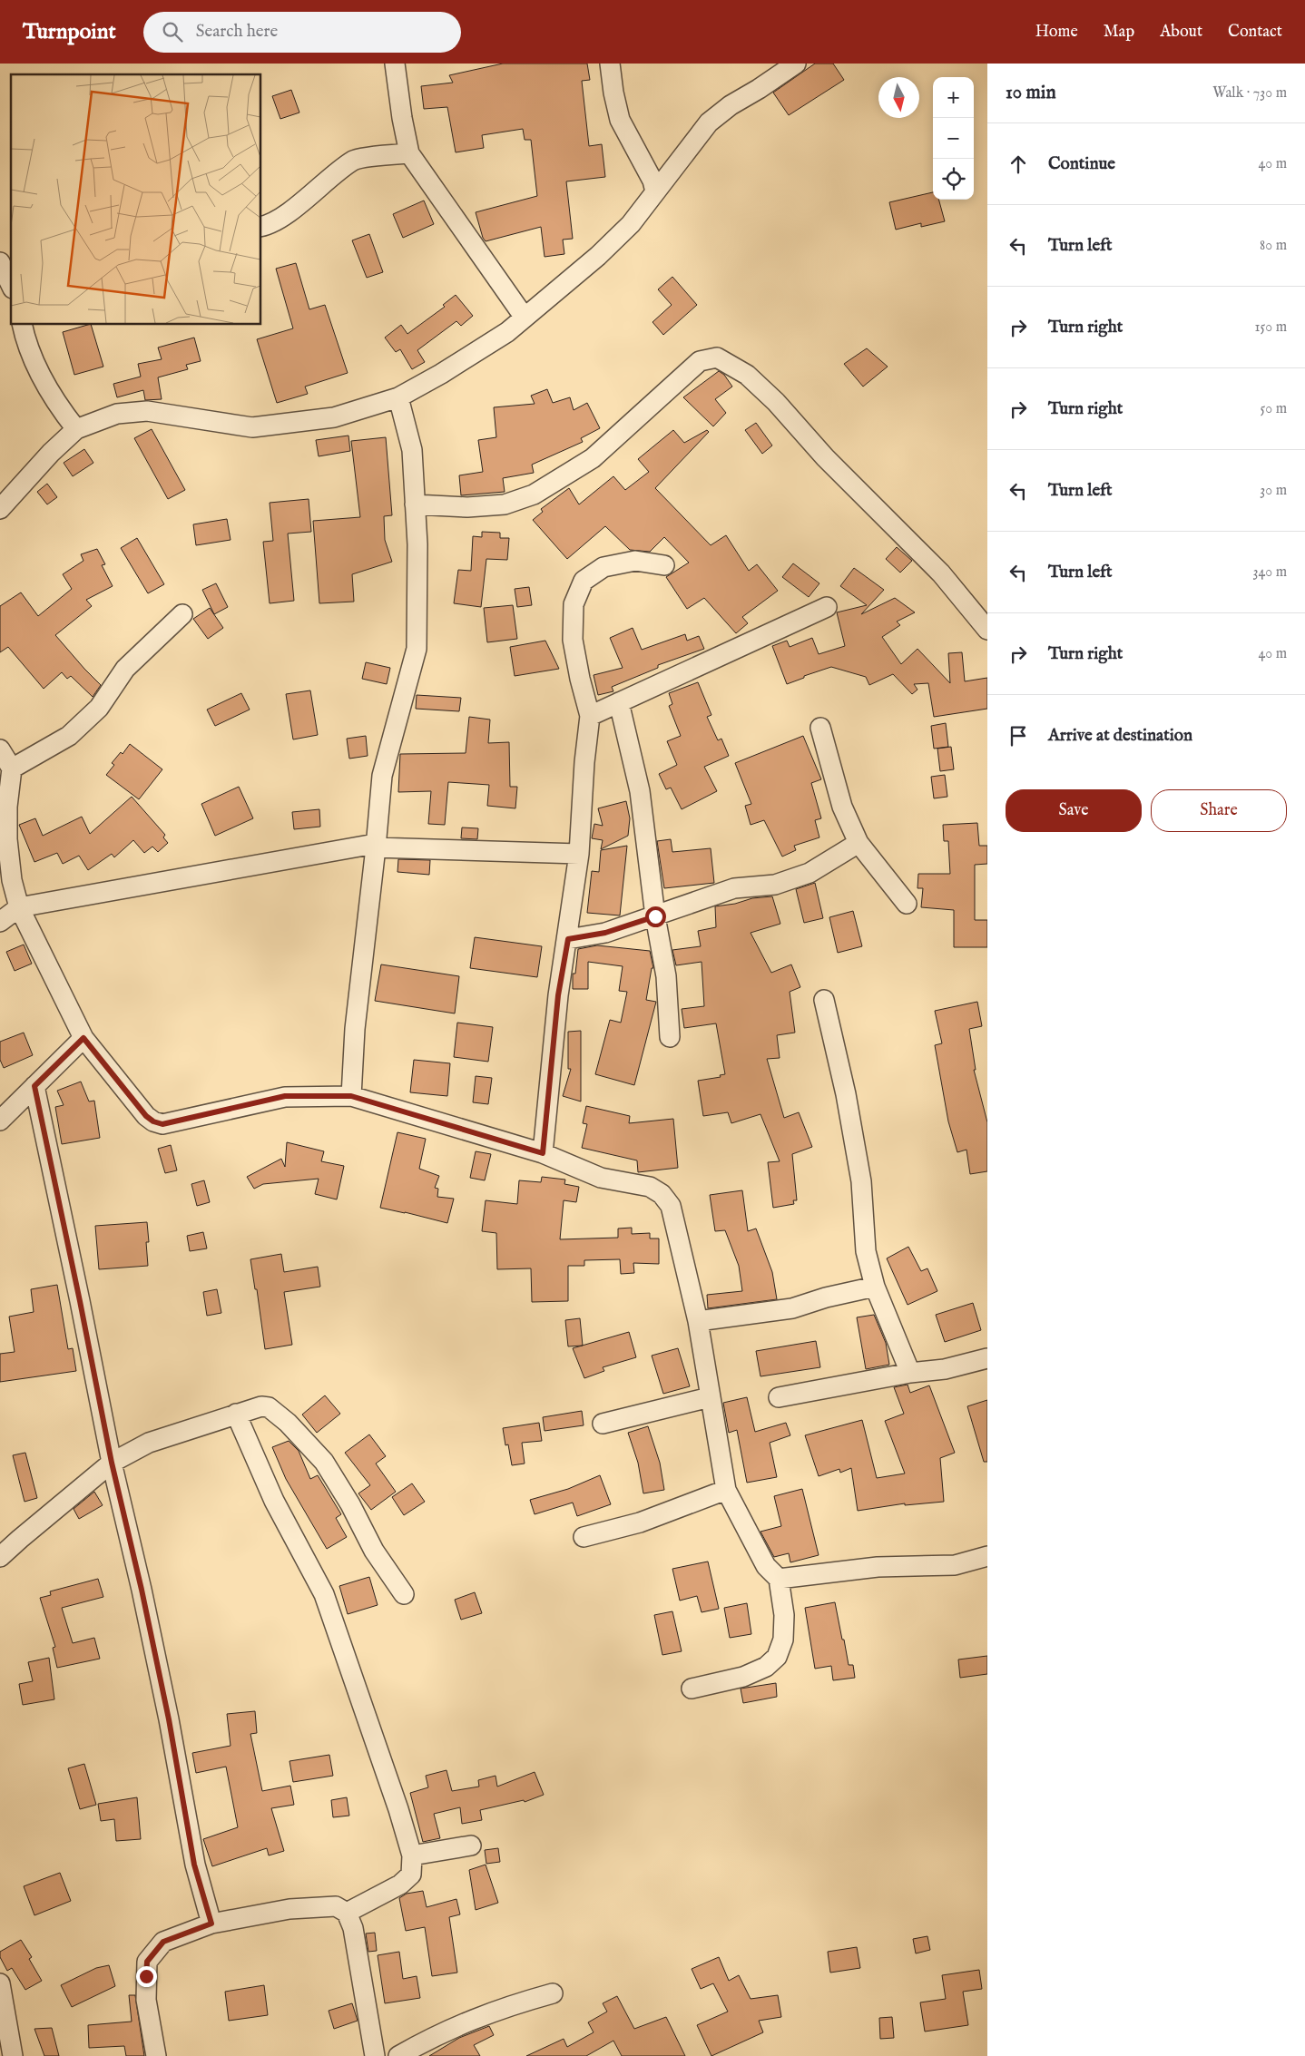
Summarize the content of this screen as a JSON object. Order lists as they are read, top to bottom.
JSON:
{
  "north": "bottom",
  "page": {
    "header": "Turnpoint",
    "search": "Search here",
    "nav": [
      "Home",
      "Map",
      "About",
      "Contact"
    ],
    "heading": ["10 min", "Walk · 730 m"],
    "map_buttons": ["+", "−"],
    "list": [
      ["Continue", "40 m"],
      ["Turn left", "80 m"],
      ["Turn right", "150 m"],
      ["Turn right", "50 m"],
      ["Turn left", "30 m"],
      ["Turn left", "340 m"],
      ["Turn right", "40 m"],
      "Arrive at destination"
    ],
    "buttons": ["Save", "Share"]
  }
}
